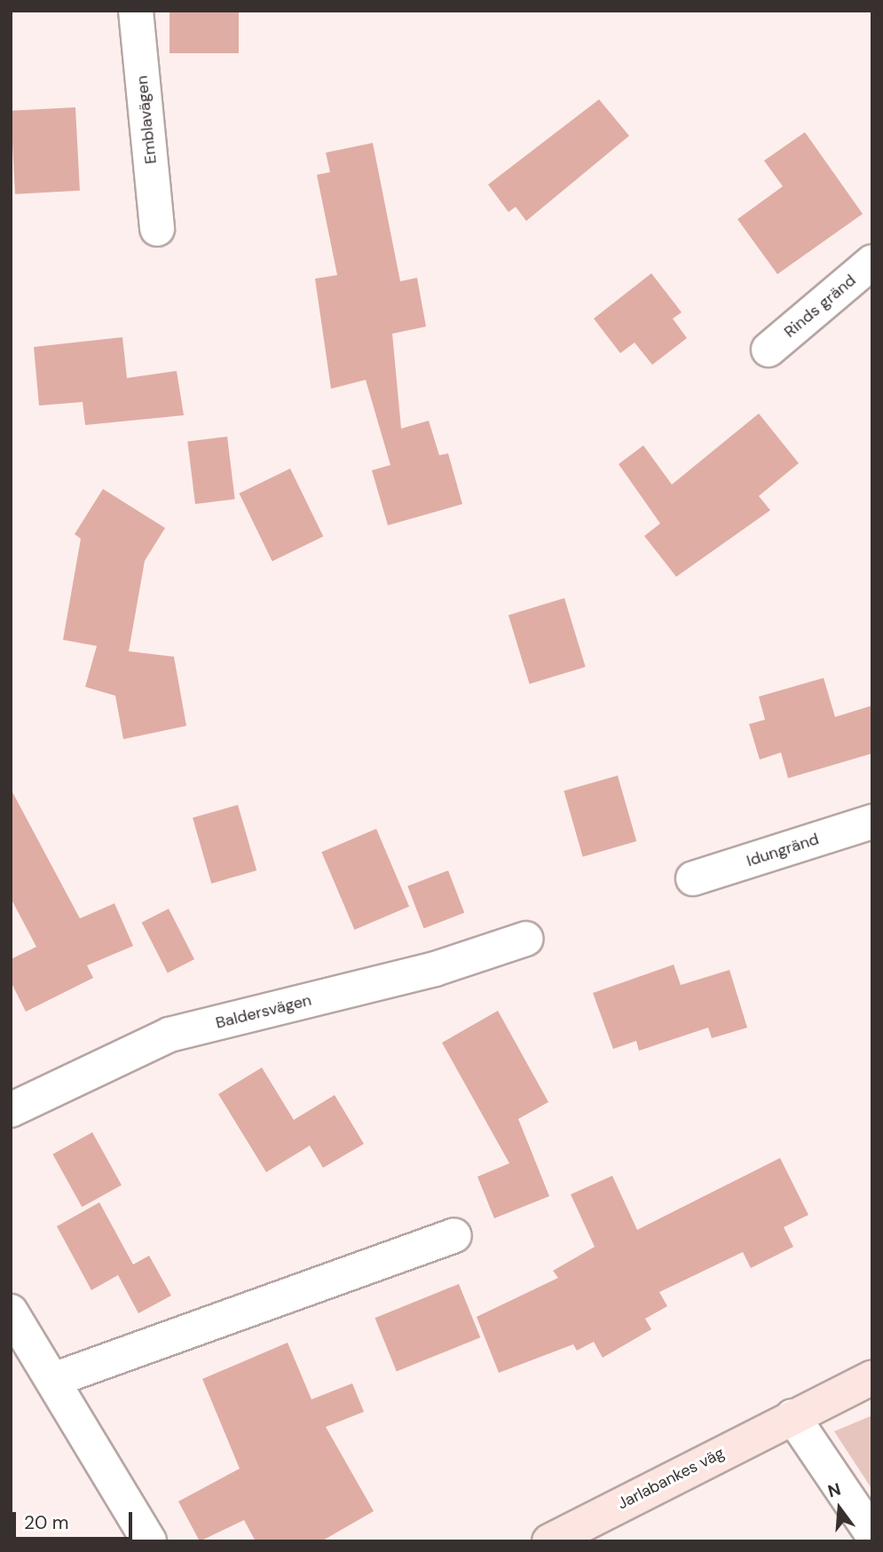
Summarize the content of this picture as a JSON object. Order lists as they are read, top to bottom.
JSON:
{
  "streets": {
    "main road": ["Jarlabankes väg"],
    "street": [
      "Emblavägen",
      "Rinds gränd",
      "Idungränd",
      "Baldersvägen"
    ]
  },
  "scale_bar": "20 m",
  "north": "top"
}
